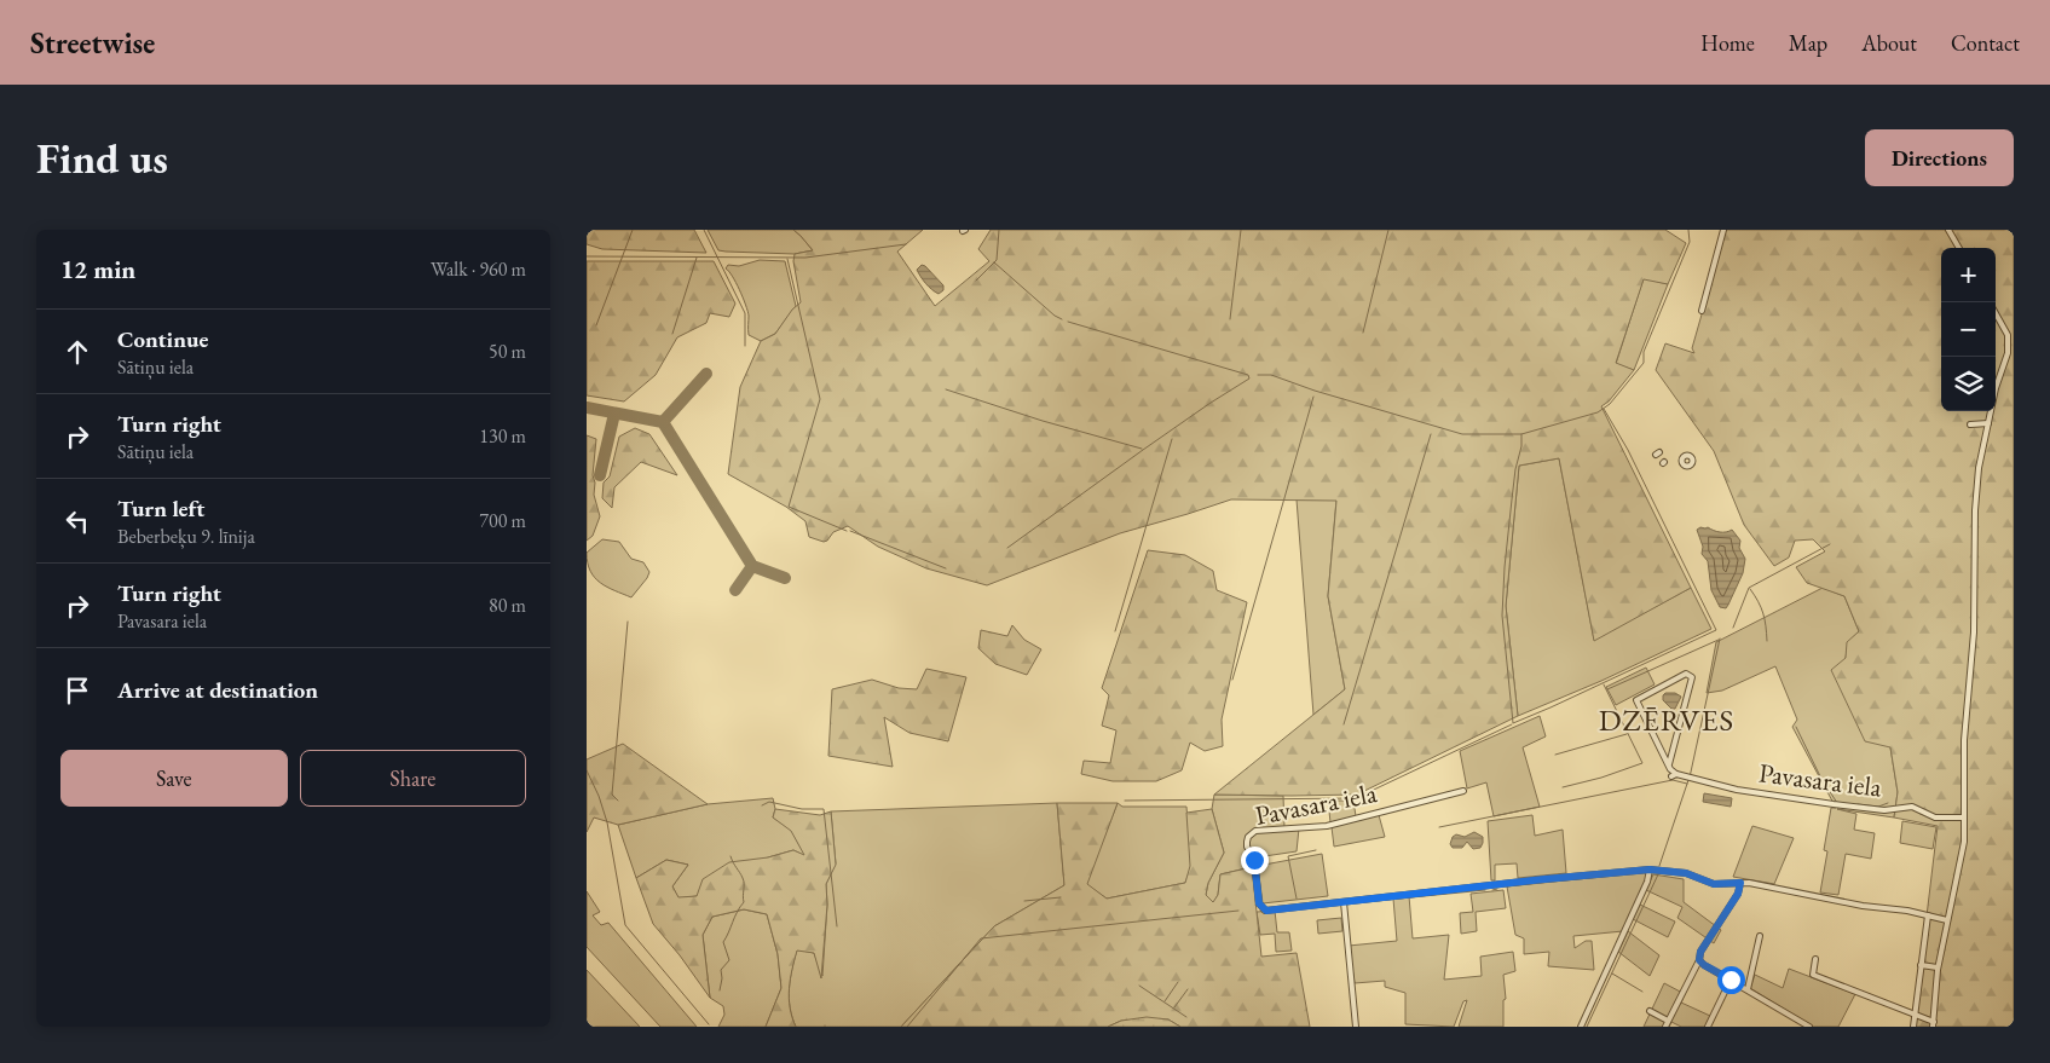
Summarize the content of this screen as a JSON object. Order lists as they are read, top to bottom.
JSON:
{
  "streets": {
    "street": ["Pavasara iela"]
  },
  "districts": ["DZĒRVES"],
  "page": {
    "header": "Streetwise",
    "nav": [
      "Home",
      "Map",
      "About",
      "Contact"
    ],
    "buttons": [
      "Directions",
      ["Save", "Share"]
    ],
    "title": "Find us",
    "heading": ["12 min", "Walk · 960 m"],
    "map_buttons": ["+", "−"],
    "list": [
      ["Continue", "Sātiņu iela", "50 m"],
      ["Turn right", "Sātiņu iela", "130 m"],
      ["Turn left", "Beberbeķu 9. līnija", "700 m"],
      ["Turn right", "Pavasara iela", "80 m"],
      "Arrive at destination"
    ]
  }
}
